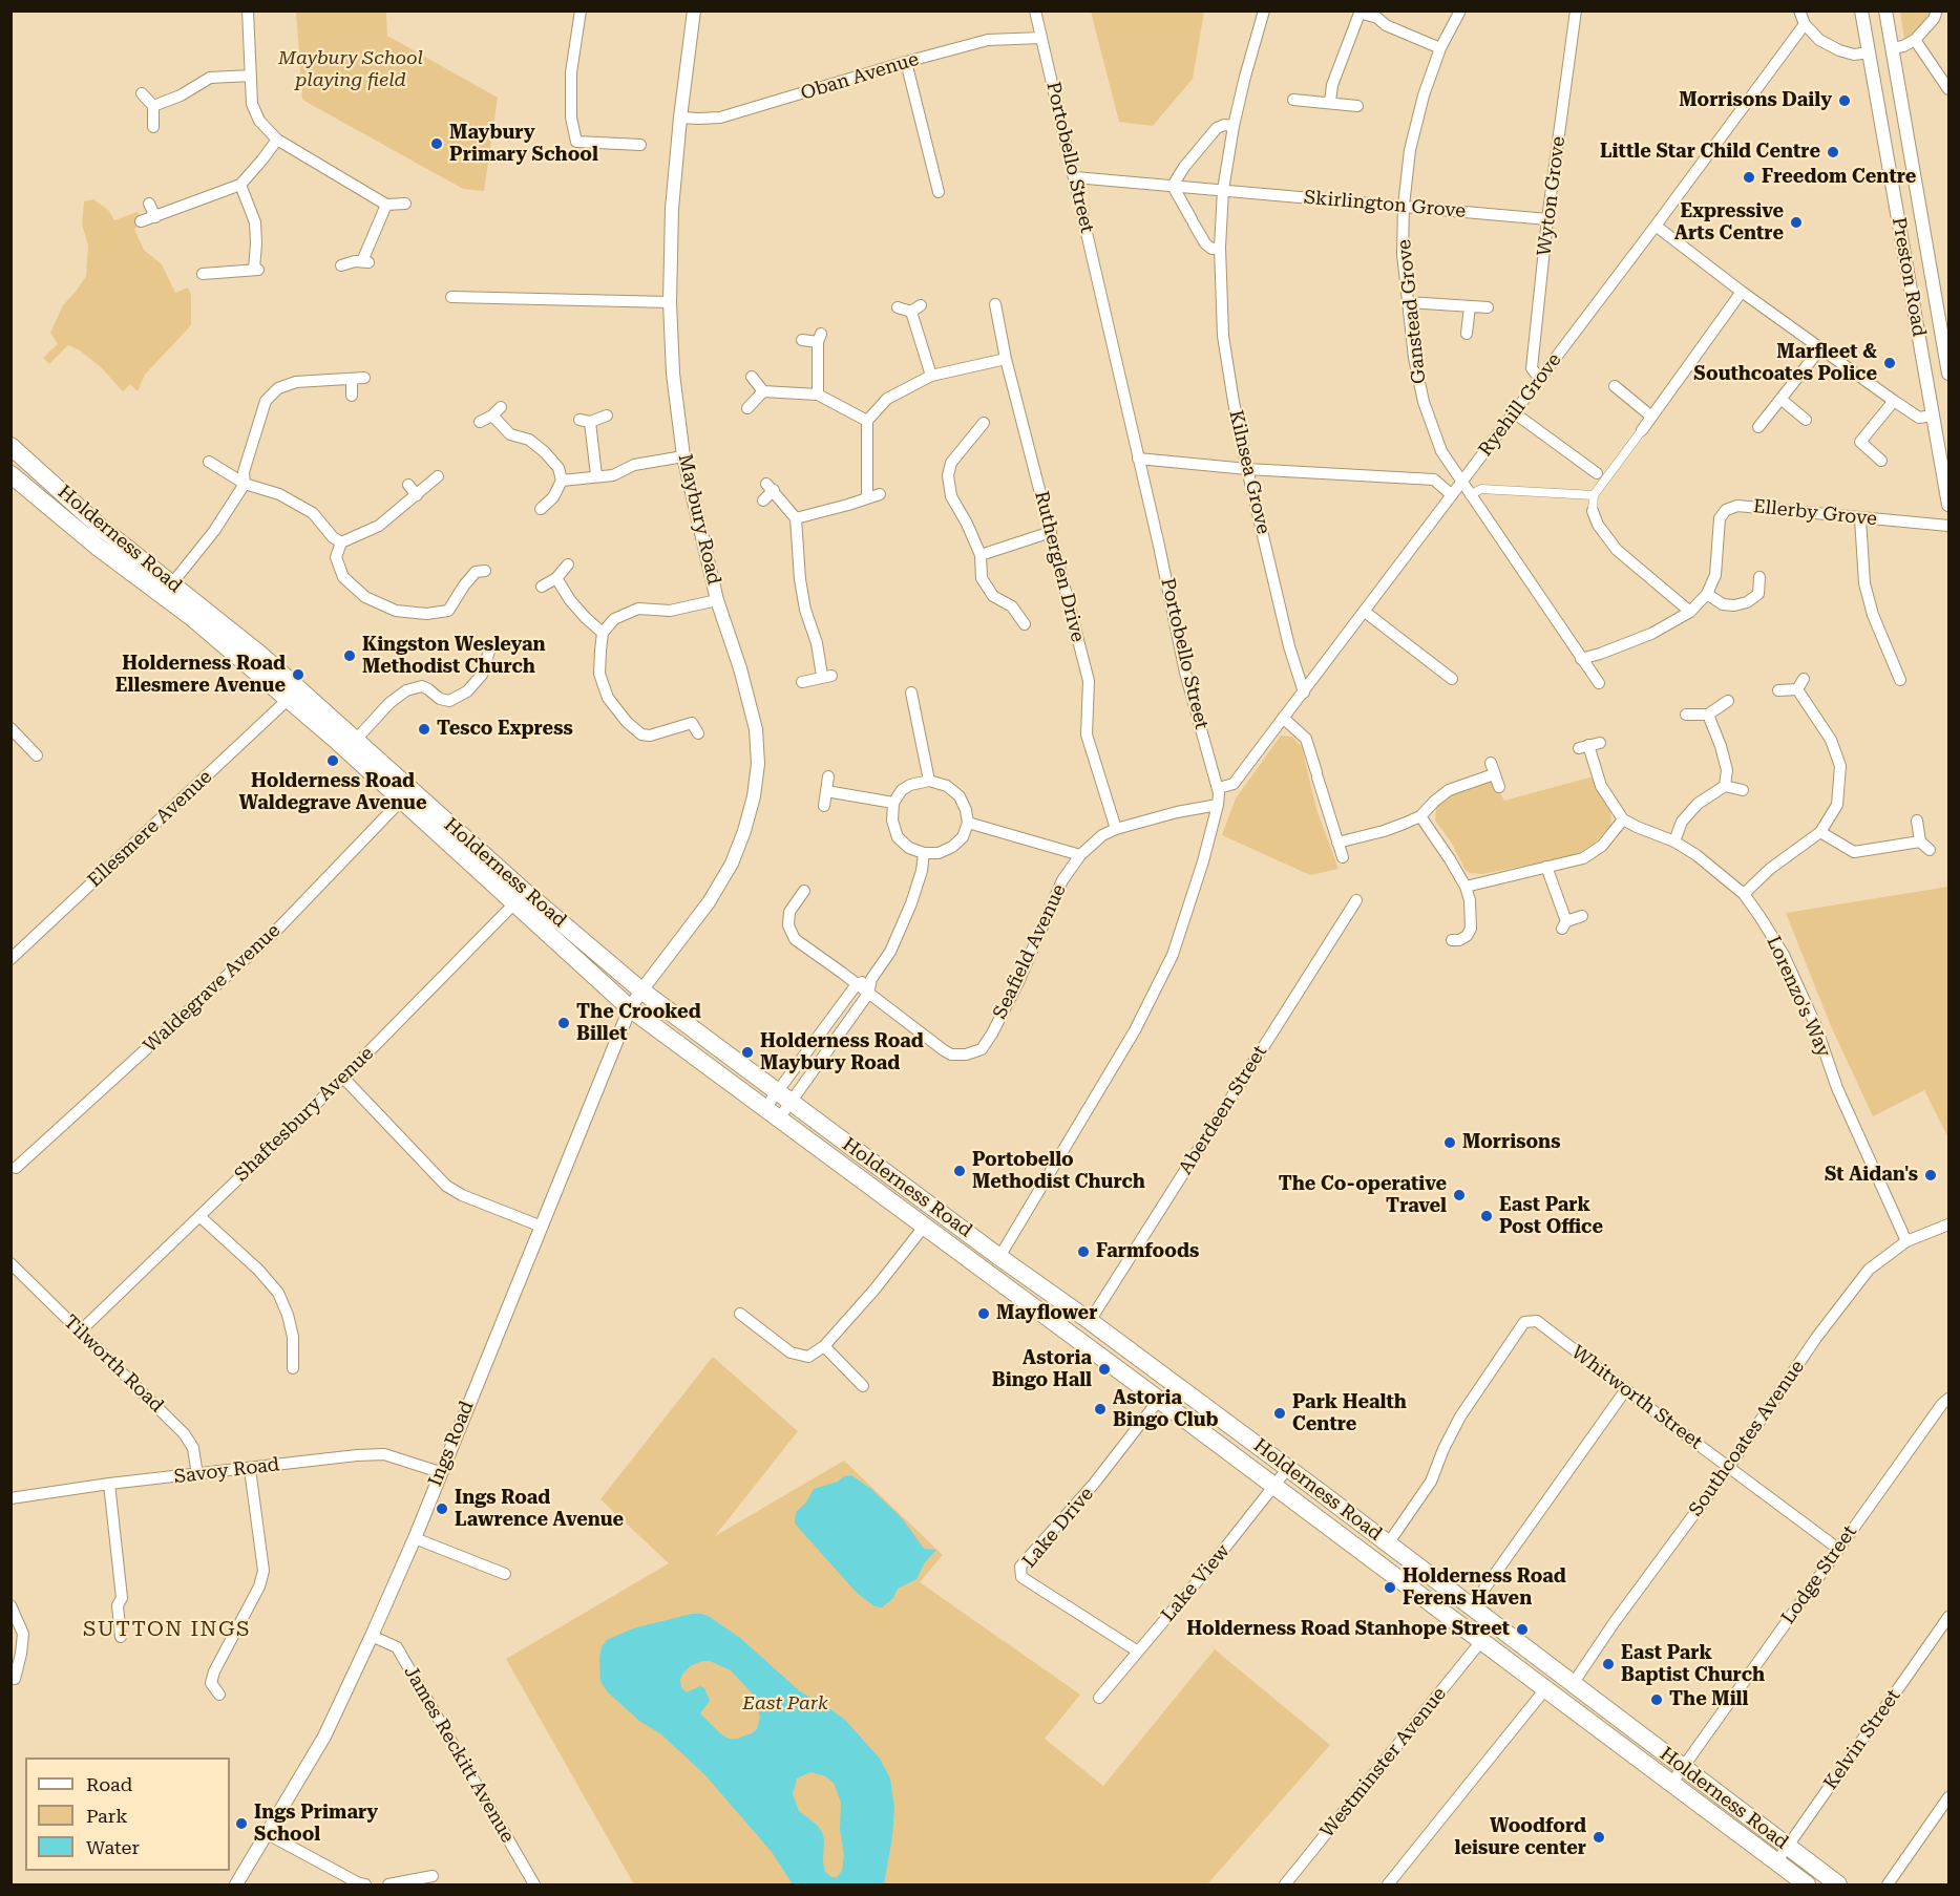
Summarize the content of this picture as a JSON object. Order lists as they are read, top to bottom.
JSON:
{
  "streets": {
    "highway": ["Holderness Road"],
    "street": [
      "Oban Avenue",
      "Portobello Street",
      "Wyton Grove",
      "Skirlington Grove",
      "Preston Road",
      "Ganstead Grove",
      "Ryehill Grove",
      "Kilnsea Grove",
      "Ellerby Grove",
      "Maybury Road",
      "Rutherglen Drive",
      "Ellesmere Avenue",
      "Seafield Avenue",
      "Waldegrave Avenue",
      "Lorenzo's Way",
      "Aberdeen Street",
      "Shaftesbury Avenue",
      "Tilworth Road",
      "Whitworth Street",
      "Southcoates Avenue",
      "Ings Road",
      "Savoy Road",
      "Lake Drive",
      "Lodge Street",
      "Lake View",
      "Kelvin Street",
      "James Reckitt Avenue",
      "Westminster Avenue"
    ]
  },
  "crossings": [
    ["Oban Avenue", "Portobello Street"],
    ["Oban Avenue", "Maybury Road"],
    ["Portobello Street", "Skirlington Grove"],
    ["Portobello Street", "Ryehill Grove"],
    ["Portobello Street", "Holderness Road"],
    ["Portobello Street", "Seafield Avenue"],
    ["Wyton Grove", "Skirlington Grove"],
    ["Wyton Grove", "Ryehill Grove"],
    ["Skirlington Grove", "Ganstead Grove"],
    ["Skirlington Grove", "Kilnsea Grove"],
    ["Ganstead Grove", "Ryehill Grove"],
    ["Ganstead Grove", "Ellerby Grove"],
    ["Ryehill Grove", "Kilnsea Grove"],
    ["Maybury Road", "Holderness Road"],
    ["Maybury Road", "Ings Road"],
    ["Holderness Road", "Ellesmere Avenue"],
    ["Holderness Road", "Waldegrave Avenue"],
    ["Holderness Road", "Aberdeen Street"],
    ["Holderness Road", "Shaftesbury Avenue"],
    ["Holderness Road", "Whitworth Street"],
    ["Holderness Road", "Southcoates Avenue"],
    ["Holderness Road", "Ings Road"],
    ["Holderness Road", "Lake Drive"],
    ["Holderness Road", "Lodge Street"],
    ["Holderness Road", "Lake View"],
    ["Holderness Road", "Kelvin Street"],
    ["Holderness Road", "Westminster Avenue"],
    ["Rutherglen Drive", "Seafield Avenue"],
    ["Lorenzo's Way", "Southcoates Avenue"],
    ["Shaftesbury Avenue", "Tilworth Road"],
    ["Tilworth Road", "Savoy Road"],
    ["Whitworth Street", "Southcoates Avenue"],
    ["Whitworth Street", "Lodge Street"],
    ["Ings Road", "Savoy Road"],
    ["Ings Road", "James Reckitt Avenue"],
    ["Lake Drive", "Lake View"]
  ],
  "districts": ["SUTTON INGS"],
  "parks": ["Maybury School playing field", "East Park"],
  "places": [
    "Morrisons Daily",
    "Maybury Primary School",
    "Little Star Child Centre",
    "Freedom Centre",
    "Expressive Arts Centre",
    "Marfleet & Southcoates Police",
    "Kingston Wesleyan Methodist Church",
    "Holderness Road Ellesmere Avenue",
    "Tesco Express",
    "Holderness Road Waldegrave Avenue",
    "The Crooked Billet",
    "Holderness Road Maybury Road",
    "Morrisons",
    "Portobello Methodist Church",
    "St Aidan's",
    "The Co-operative Travel",
    "East Park Post Office",
    "Farmfoods",
    "Mayflower",
    "Astoria Bingo Hall",
    "Astoria Bingo Club",
    "Park Health Centre",
    "Ings Road Lawrence Avenue",
    "Holderness Road Ferens Haven",
    "Holderness Road Stanhope Street",
    "East Park Baptist Church",
    "The Mill",
    "Ings Primary School",
    "Woodford leisure center"
  ],
  "legend": ["Road", "Park", "Water"]
}
